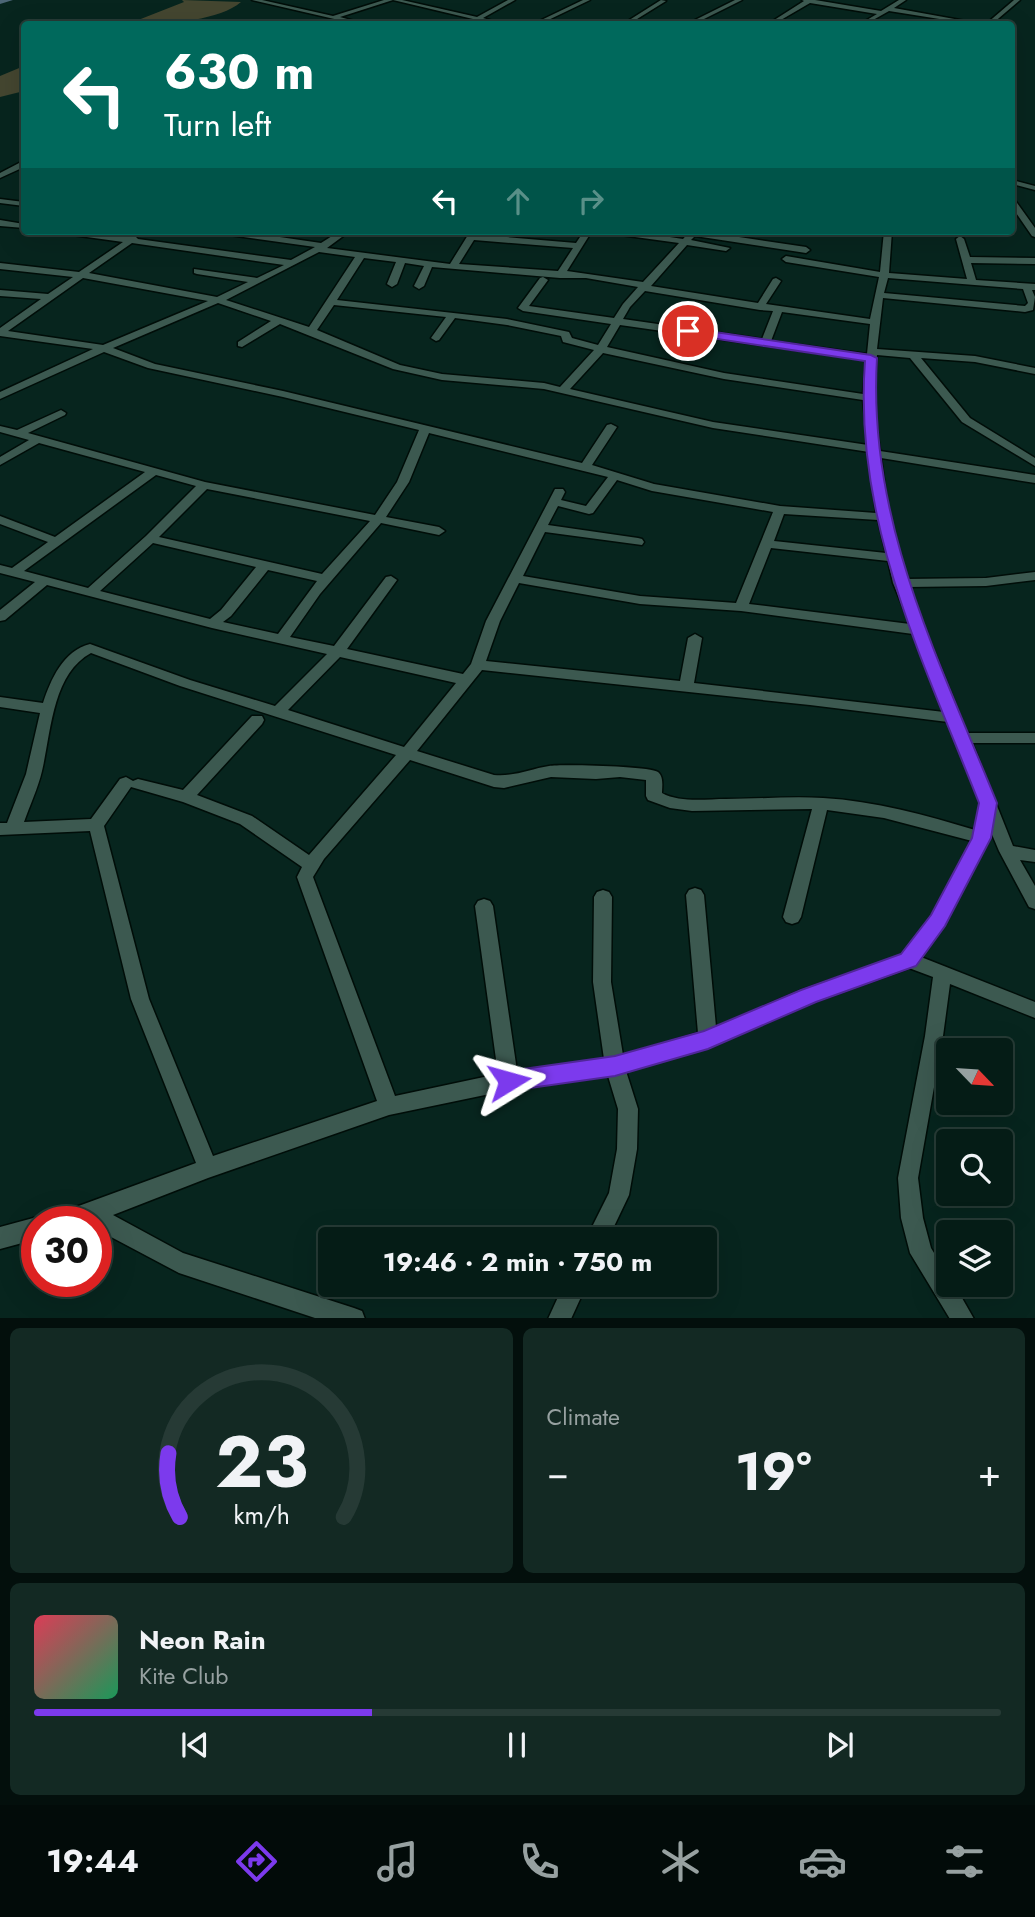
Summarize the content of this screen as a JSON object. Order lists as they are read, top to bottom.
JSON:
{
  "north": "bottom right",
  "page": {
    "turn": ["630 m", "Turn left"],
    "limit": "30",
    "trip": "19:46 · 2 min · 750 m",
    "tile": "Climate",
    "heat": ["−", "19°", "+"],
    "song": ["Neon Rain", "Kite Club"],
    "tabs": "19:44",
    "gauge": ["23", "km/h"]
  }
}
